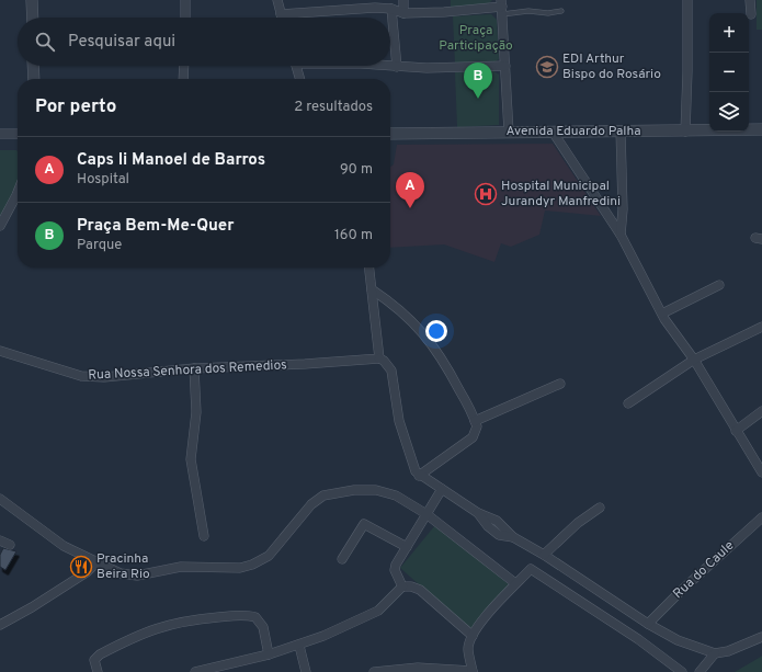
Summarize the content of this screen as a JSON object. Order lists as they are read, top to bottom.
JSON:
{
  "streets": {
    "street": ["Avenida Eduardo Palha", "Rua Nossa Senhora dos Remedios", "Rua do Caule"]
  },
  "parks": ["Praça Participação"],
  "places": {
    "school or university": ["EDI Arthur Bispo do Rosário"],
    "hospital": ["Hospital Municipal Jurandyr Manfredini"],
    "restaurant": ["Pracinha Beira Rio"]
  },
  "page": {
    "map_buttons": ["+", "−"],
    "search": "Pesquisar aqui",
    "pins": ["B", "A"],
    "heading": ["Por perto", "2 resultados"],
    "list": [
      {
        "mark": "A",
        "name": "Caps Ii Manoel de Barros",
        "note": "Hospital",
        "value": "90 m"
      },
      {
        "mark": "B",
        "name": "Praça Bem-Me-Quer",
        "note": "Parque",
        "value": "160 m"
      }
    ]
  }
}
